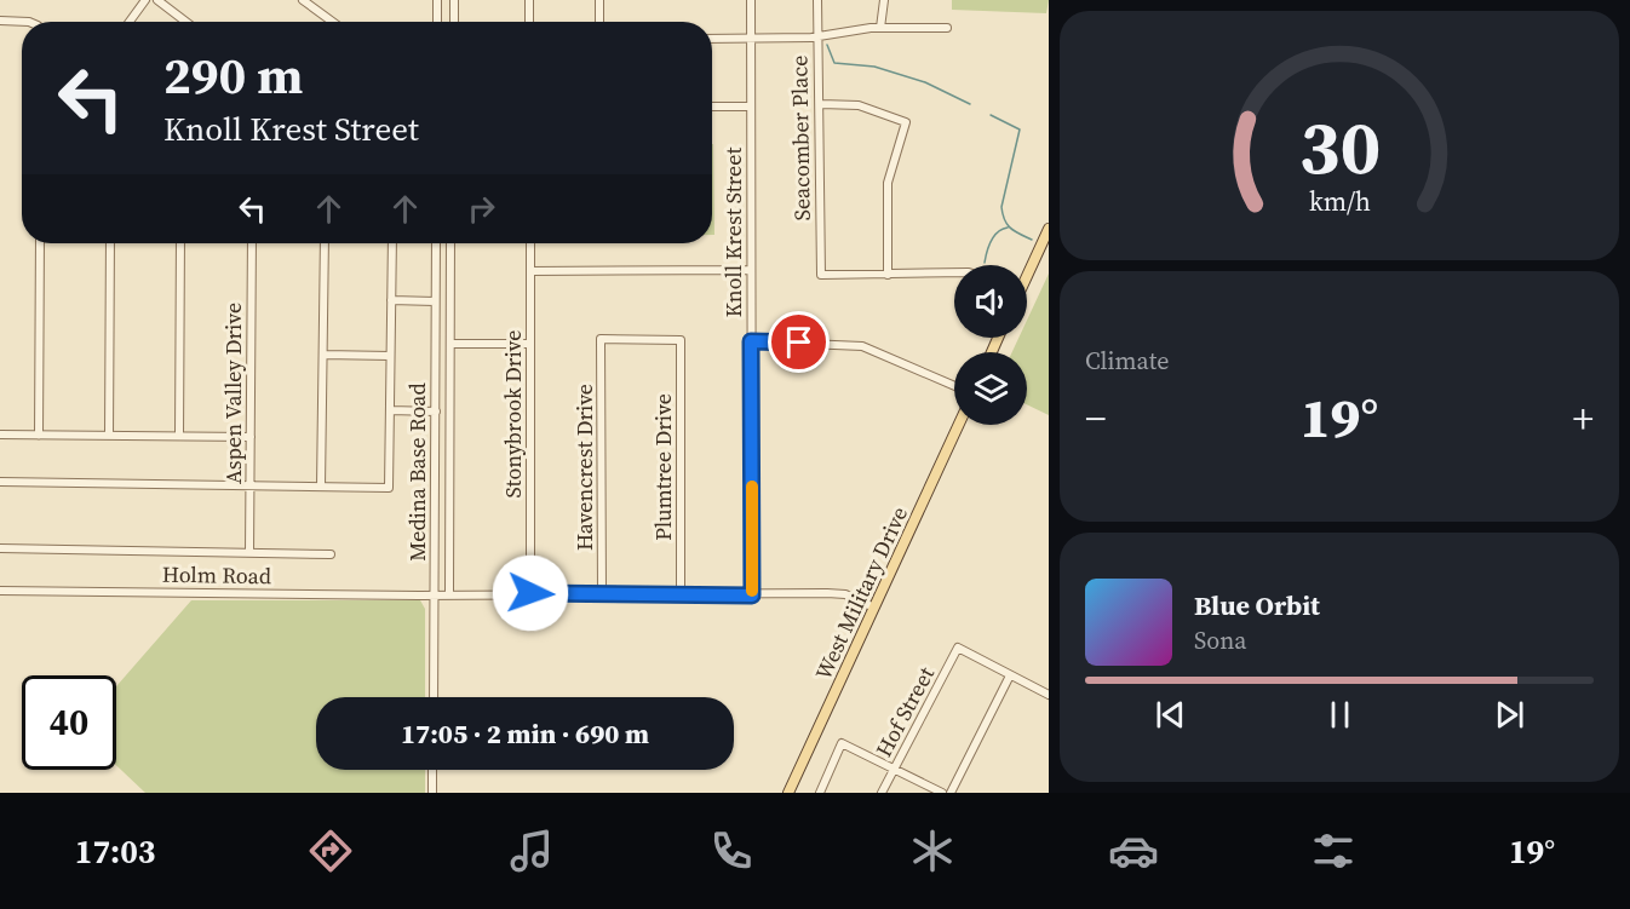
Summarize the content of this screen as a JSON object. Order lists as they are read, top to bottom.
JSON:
{
  "streets": {
    "main road": ["West Military Drive"],
    "street": [
      "Seacomber Place",
      "Knoll Krest Street",
      "Aspen Valley Drive",
      "Stonybrook Drive",
      "Havencrest Drive",
      "Plumtree Drive",
      "Medina Base Road",
      "Holm Road",
      "Hof Street"
    ]
  },
  "crossings": [
    ["Knoll Krest Street", "Holm Road"],
    ["Stonybrook Drive", "Holm Road"],
    ["Havencrest Drive", "Plumtree Drive"],
    ["Havencrest Drive", "Holm Road"],
    ["Plumtree Drive", "Holm Road"],
    ["Medina Base Road", "Holm Road"],
    ["Holm Road", "West Military Drive"]
  ],
  "page": {
    "turn": ["290 m", "Knoll Krest Street"],
    "tile": "Climate",
    "heat": ["−", "19°", "+"],
    "song": ["Blue Orbit", "Sona"],
    "limit": "40",
    "trip": "17:05 · 2 min · 690 m",
    "tabs": ["17:03", "19°"],
    "gauge": ["30", "km/h"]
  }
}
